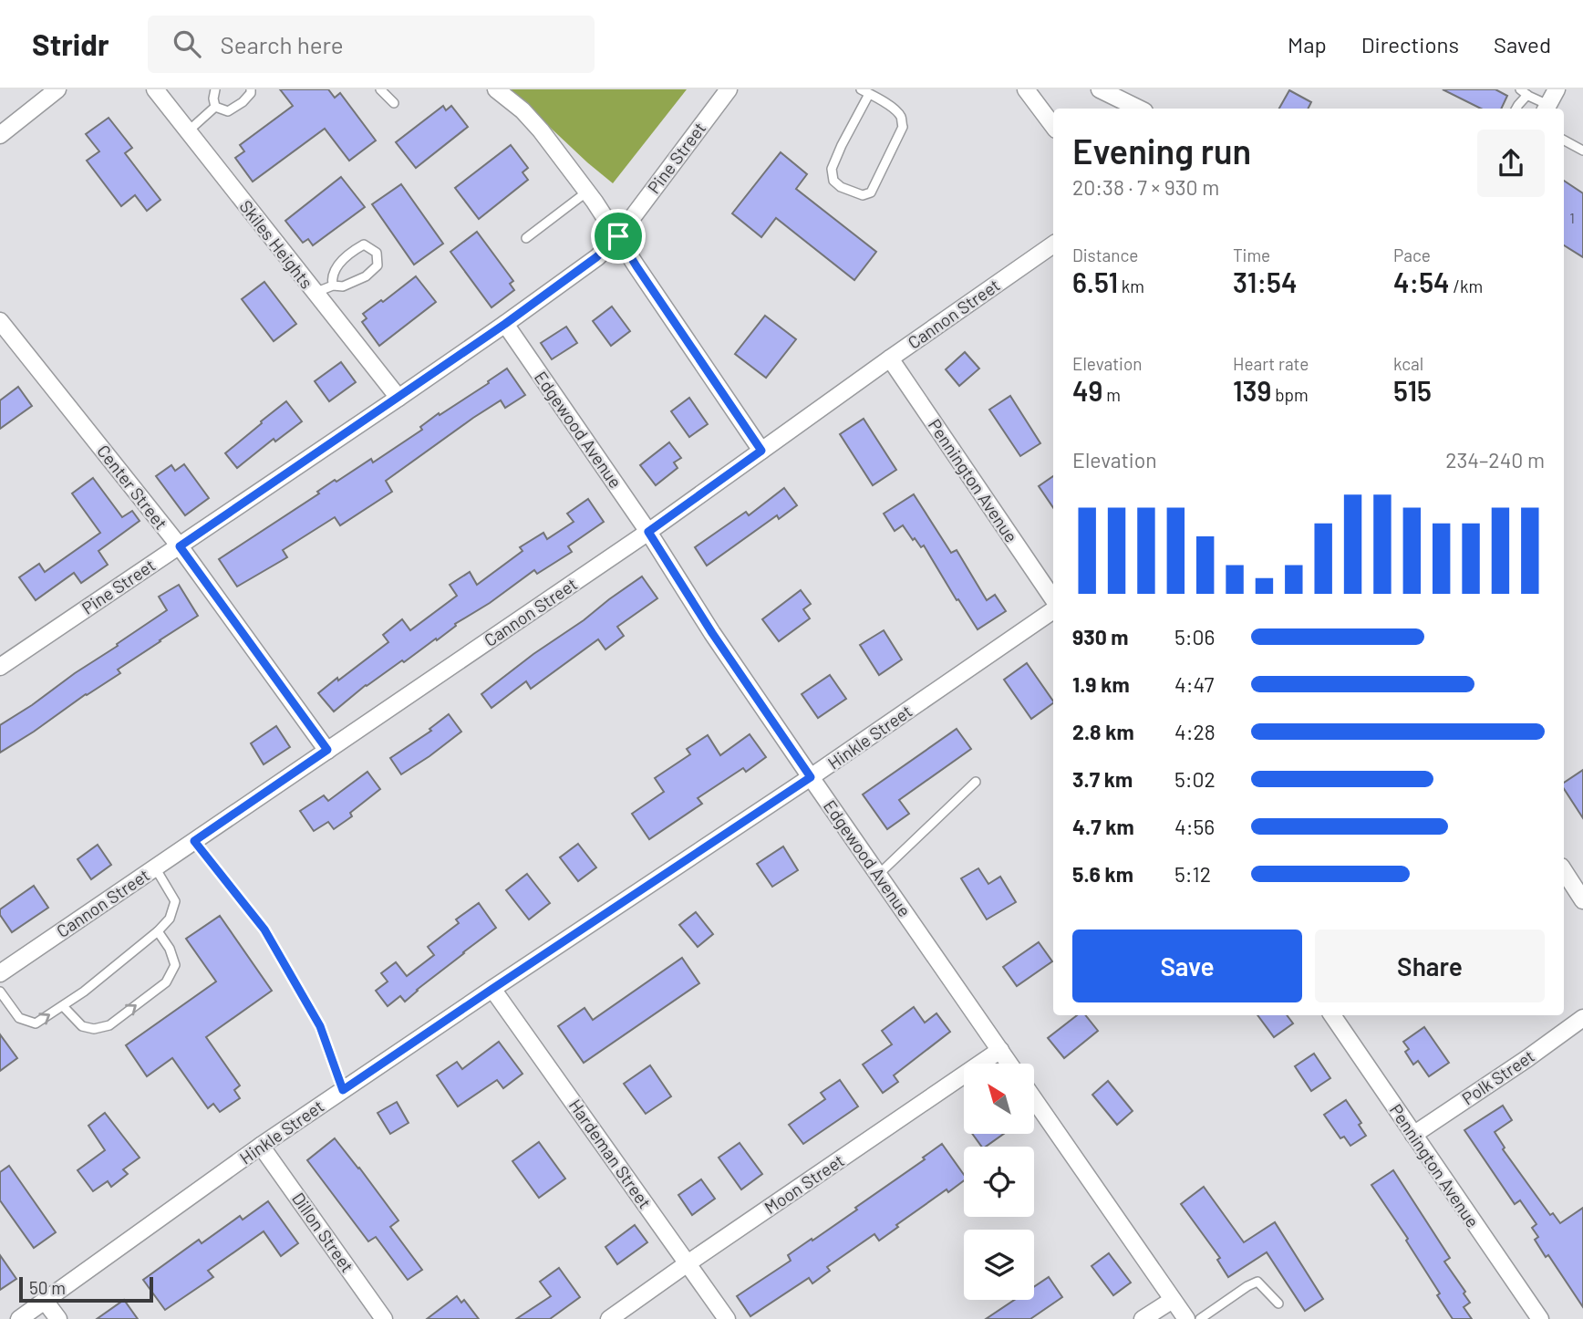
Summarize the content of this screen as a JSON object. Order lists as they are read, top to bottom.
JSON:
{
  "streets": {
    "street": [
      "Pine Street",
      "Skiles Heights",
      "Cannon Street",
      "Edgewood Avenue",
      "Pennington Avenue",
      "Center Street",
      "Hinkle Street",
      "Polk Street",
      "Hardeman Street",
      "Moon Street",
      "Dillon Street"
    ]
  },
  "crossings": [
    ["Pine Street", "Skiles Heights"],
    ["Pine Street", "Edgewood Avenue"],
    ["Pine Street", "Center Street"],
    ["Cannon Street", "Edgewood Avenue"],
    ["Cannon Street", "Pennington Avenue"],
    ["Cannon Street", "Center Street"],
    ["Edgewood Avenue", "Hinkle Street"],
    ["Edgewood Avenue", "Moon Street"],
    ["Pennington Avenue", "Polk Street"],
    ["Hinkle Street", "Hardeman Street"],
    ["Hinkle Street", "Dillon Street"],
    ["Hardeman Street", "Moon Street"]
  ],
  "house_numbers": ["1"],
  "scale_bar": "50 m",
  "north": "top left",
  "page": {
    "header": "Stridr",
    "search": "Search here",
    "nav": ["Map", "Directions", "Saved"],
    "heading": ["Evening run", "20:38 · 7 × 930 m"],
    "stats": [
      ["Distance", "6.51 km"],
      ["Time", "31:54"],
      ["Pace", "4:54 /km"],
      ["Elevation", "49 m"],
      ["Heart rate", "139 bpm"],
      ["kcal", "515"]
    ],
    "chart": ["Elevation", "234–240 m"],
    "list": [
      {
        "name": "930 m",
        "note": "5:06"
      },
      {
        "name": "1.9 km",
        "note": "4:47"
      },
      {
        "name": "2.8 km",
        "note": "4:28"
      },
      {
        "name": "3.7 km",
        "note": "5:02"
      },
      {
        "name": "4.7 km",
        "note": "4:56"
      },
      {
        "name": "5.6 km",
        "note": "5:12"
      }
    ],
    "buttons": ["Save", "Share"],
    "scale": "50 m"
  }
}
